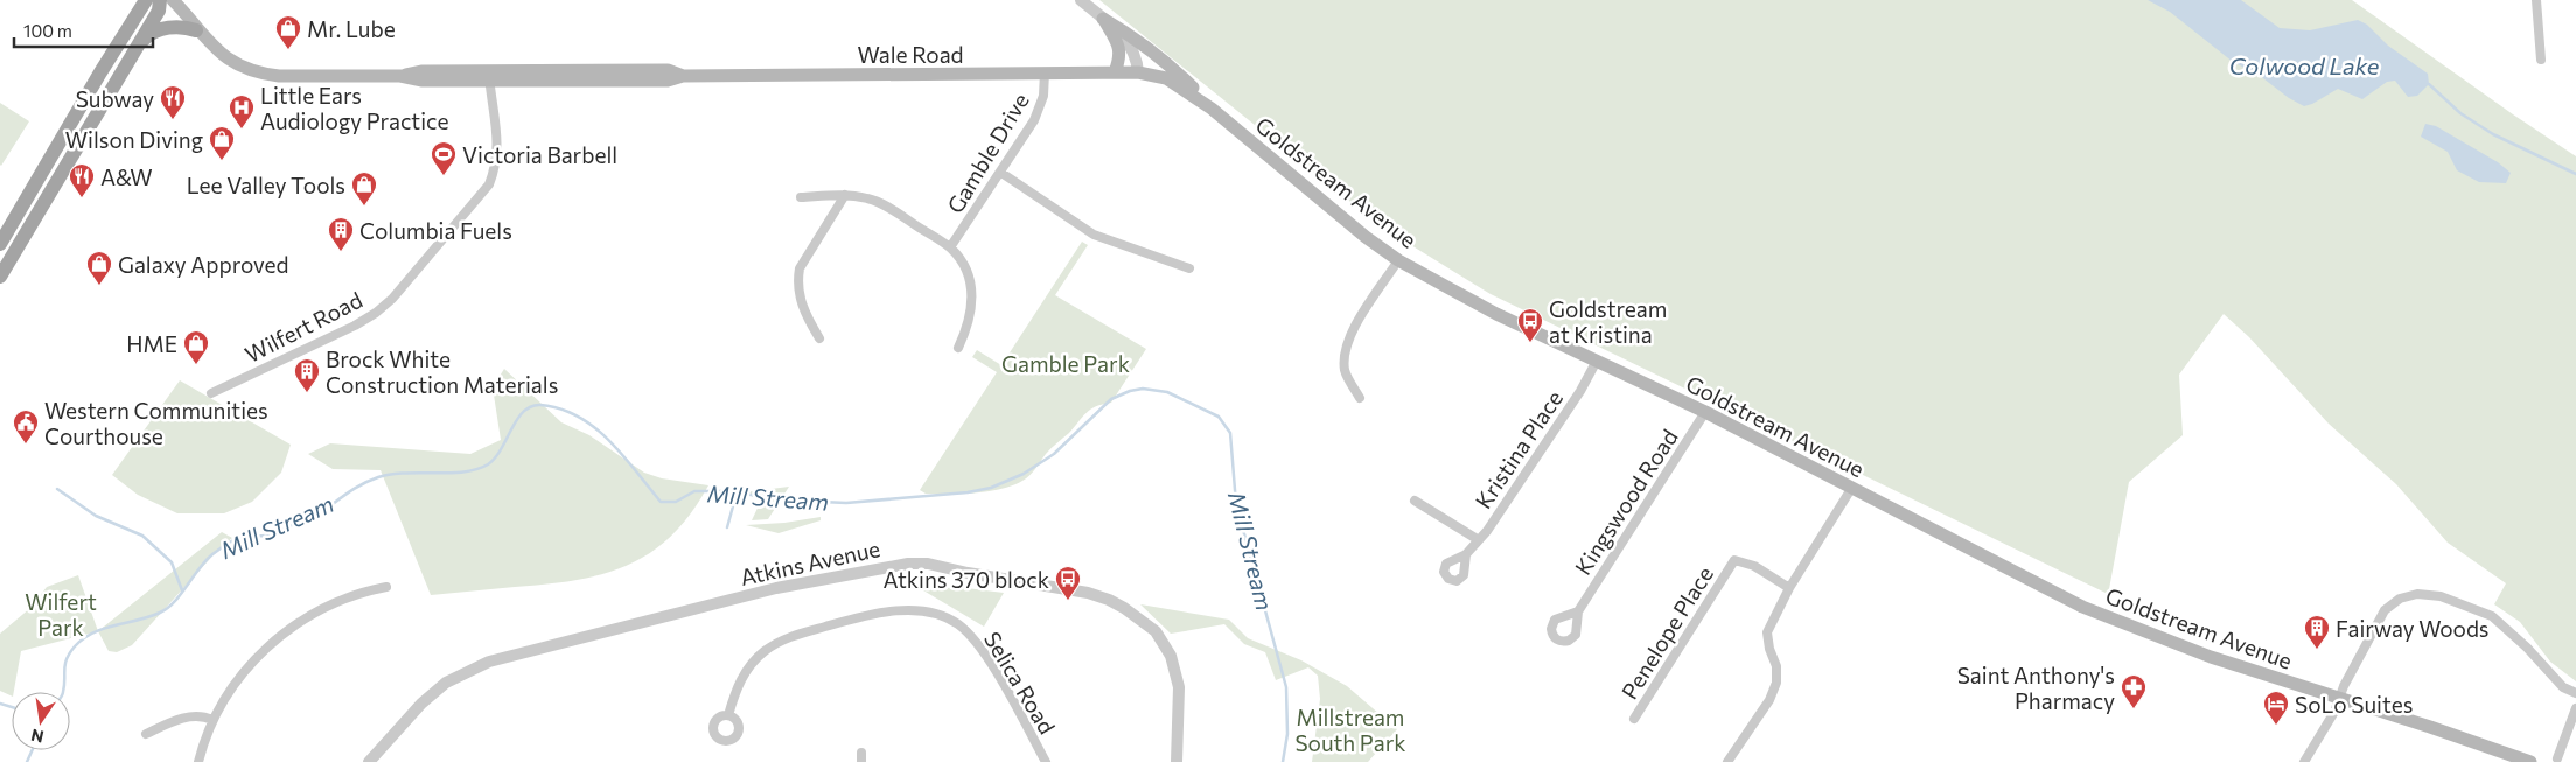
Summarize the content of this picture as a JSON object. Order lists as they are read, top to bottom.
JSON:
{
  "streets": {
    "main road": ["Wale Road", "Goldstream Avenue"],
    "street": [
      "Gamble Drive",
      "Wilfert Road",
      "Kristina Place",
      "Kingswood Road",
      "Atkins Avenue",
      "Penelope Place",
      "Selica Road"
    ]
  },
  "crossings": [
    ["Wale Road", "Gamble Drive"],
    ["Wale Road", "Goldstream Avenue"],
    ["Wale Road", "Wilfert Road"],
    ["Goldstream Avenue", "Kristina Place"],
    ["Goldstream Avenue", "Kingswood Road"]
  ],
  "water": ["Colwood Lake", "Mill Stream"],
  "parks": ["Gamble Park", "Wilfert Park", "Millstream South Park"],
  "places": {
    "shop": [
      "Mr. Lube",
      "Wilson Diving",
      "Lee Valley Tools",
      "Galaxy Approved",
      "HME"
    ],
    "restaurant": ["Subway", "A&W"],
    "hospital": ["Little Ears Audiology Practice"],
    "sports": ["Victoria Barbell"],
    "building": ["Columbia Fuels", "Brock White Construction Materials", "Fairway Woods"],
    "bus stop": ["Goldstream at Kristina", "Atkins 370 block"],
    "public building": ["Western Communities Courthouse"],
    "pharmacy": ["Saint Anthony's Pharmacy"],
    "hotel": ["SoLo Suites"]
  },
  "scale_bar": "100 m",
  "north": "bottom"
}
